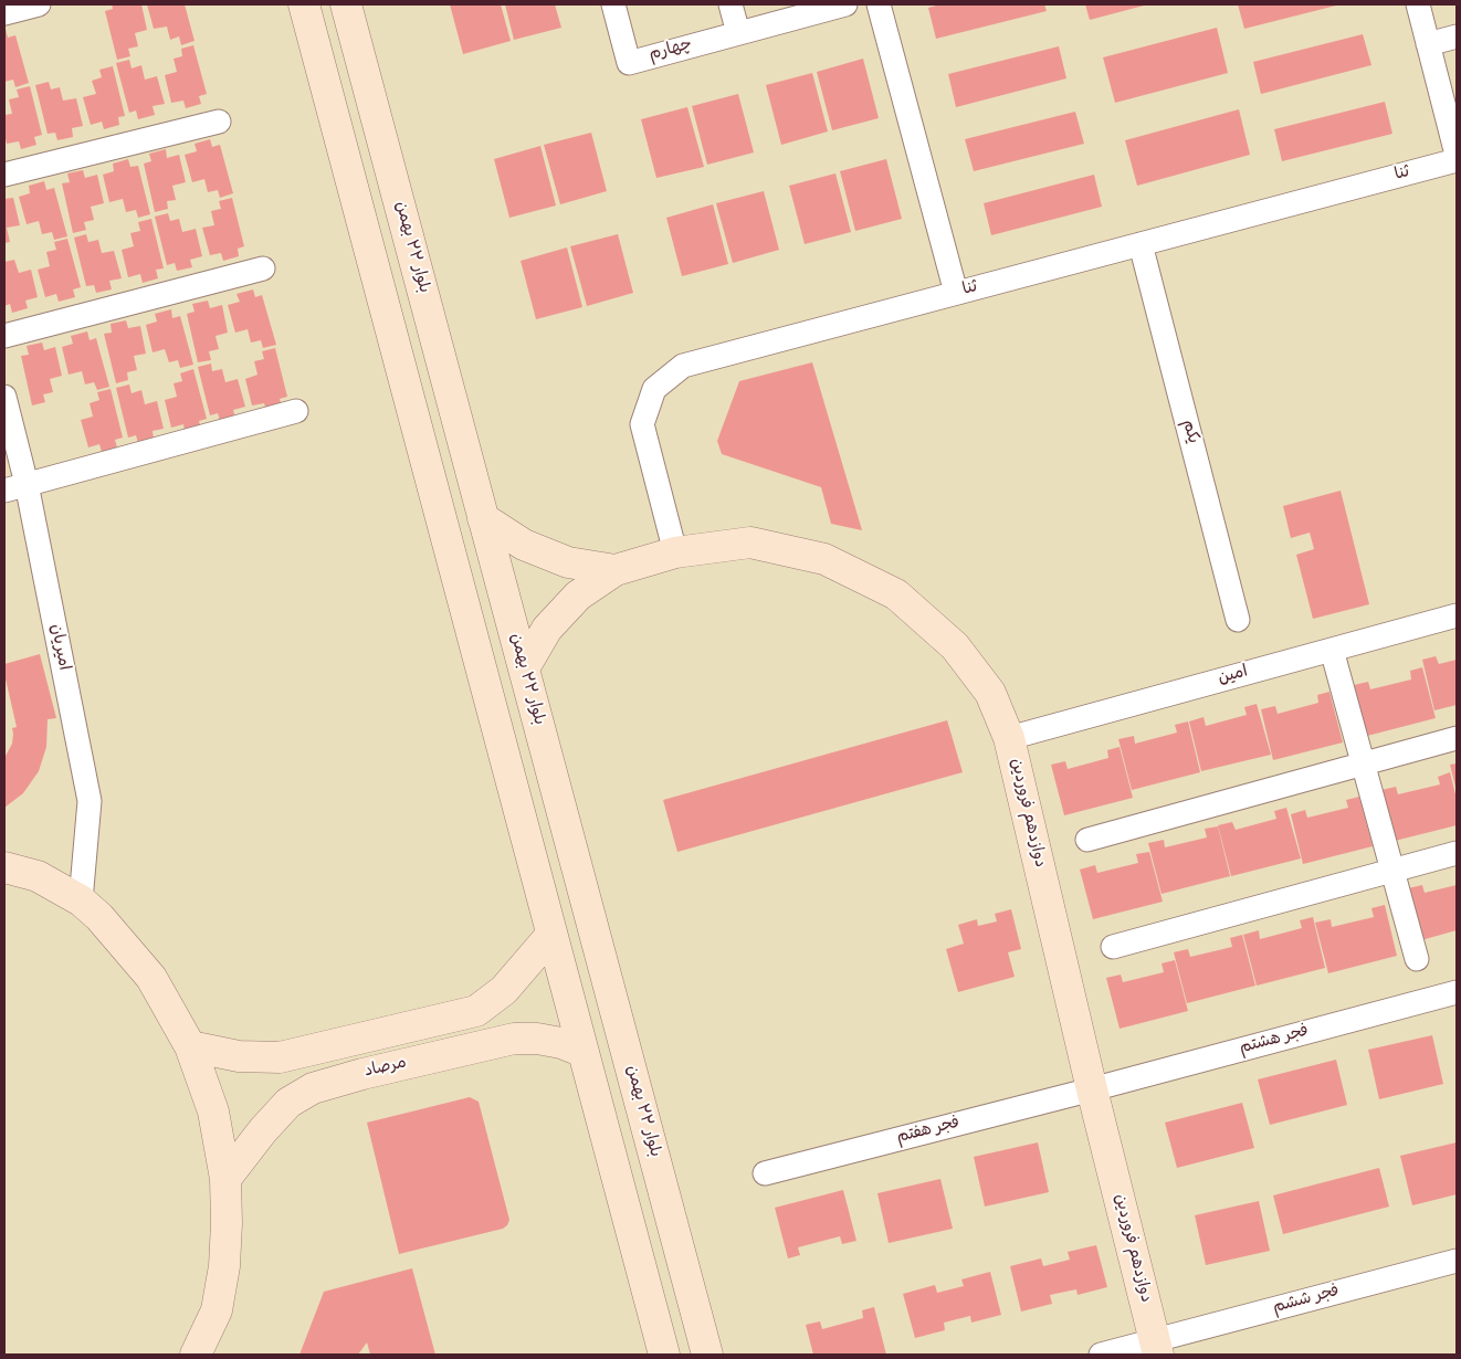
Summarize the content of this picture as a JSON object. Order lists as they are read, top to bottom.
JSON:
{
  "streets": {
    "street": [
      "چهارم",
      "ثنا",
      "بلوار ۲۲ بهمن",
      "یکم",
      "امیریان",
      "امین",
      "دوازدهم فروردین",
      "فجر هشتم",
      "مرصاد",
      "فجر هفتم",
      "فجر ششم"
    ]
  },
  "crossings": [
    ["ثنا", "یکم"],
    ["ثنا", "دوازدهم فروردین"],
    ["امین", "دوازدهم فروردین"],
    ["دوازدهم فروردین", "فجر هشتم"],
    ["دوازدهم فروردین", "فجر هفتم"],
    ["دوازدهم فروردین", "فجر ششم"],
    ["فجر هشتم", "فجر هفتم"]
  ]
}
